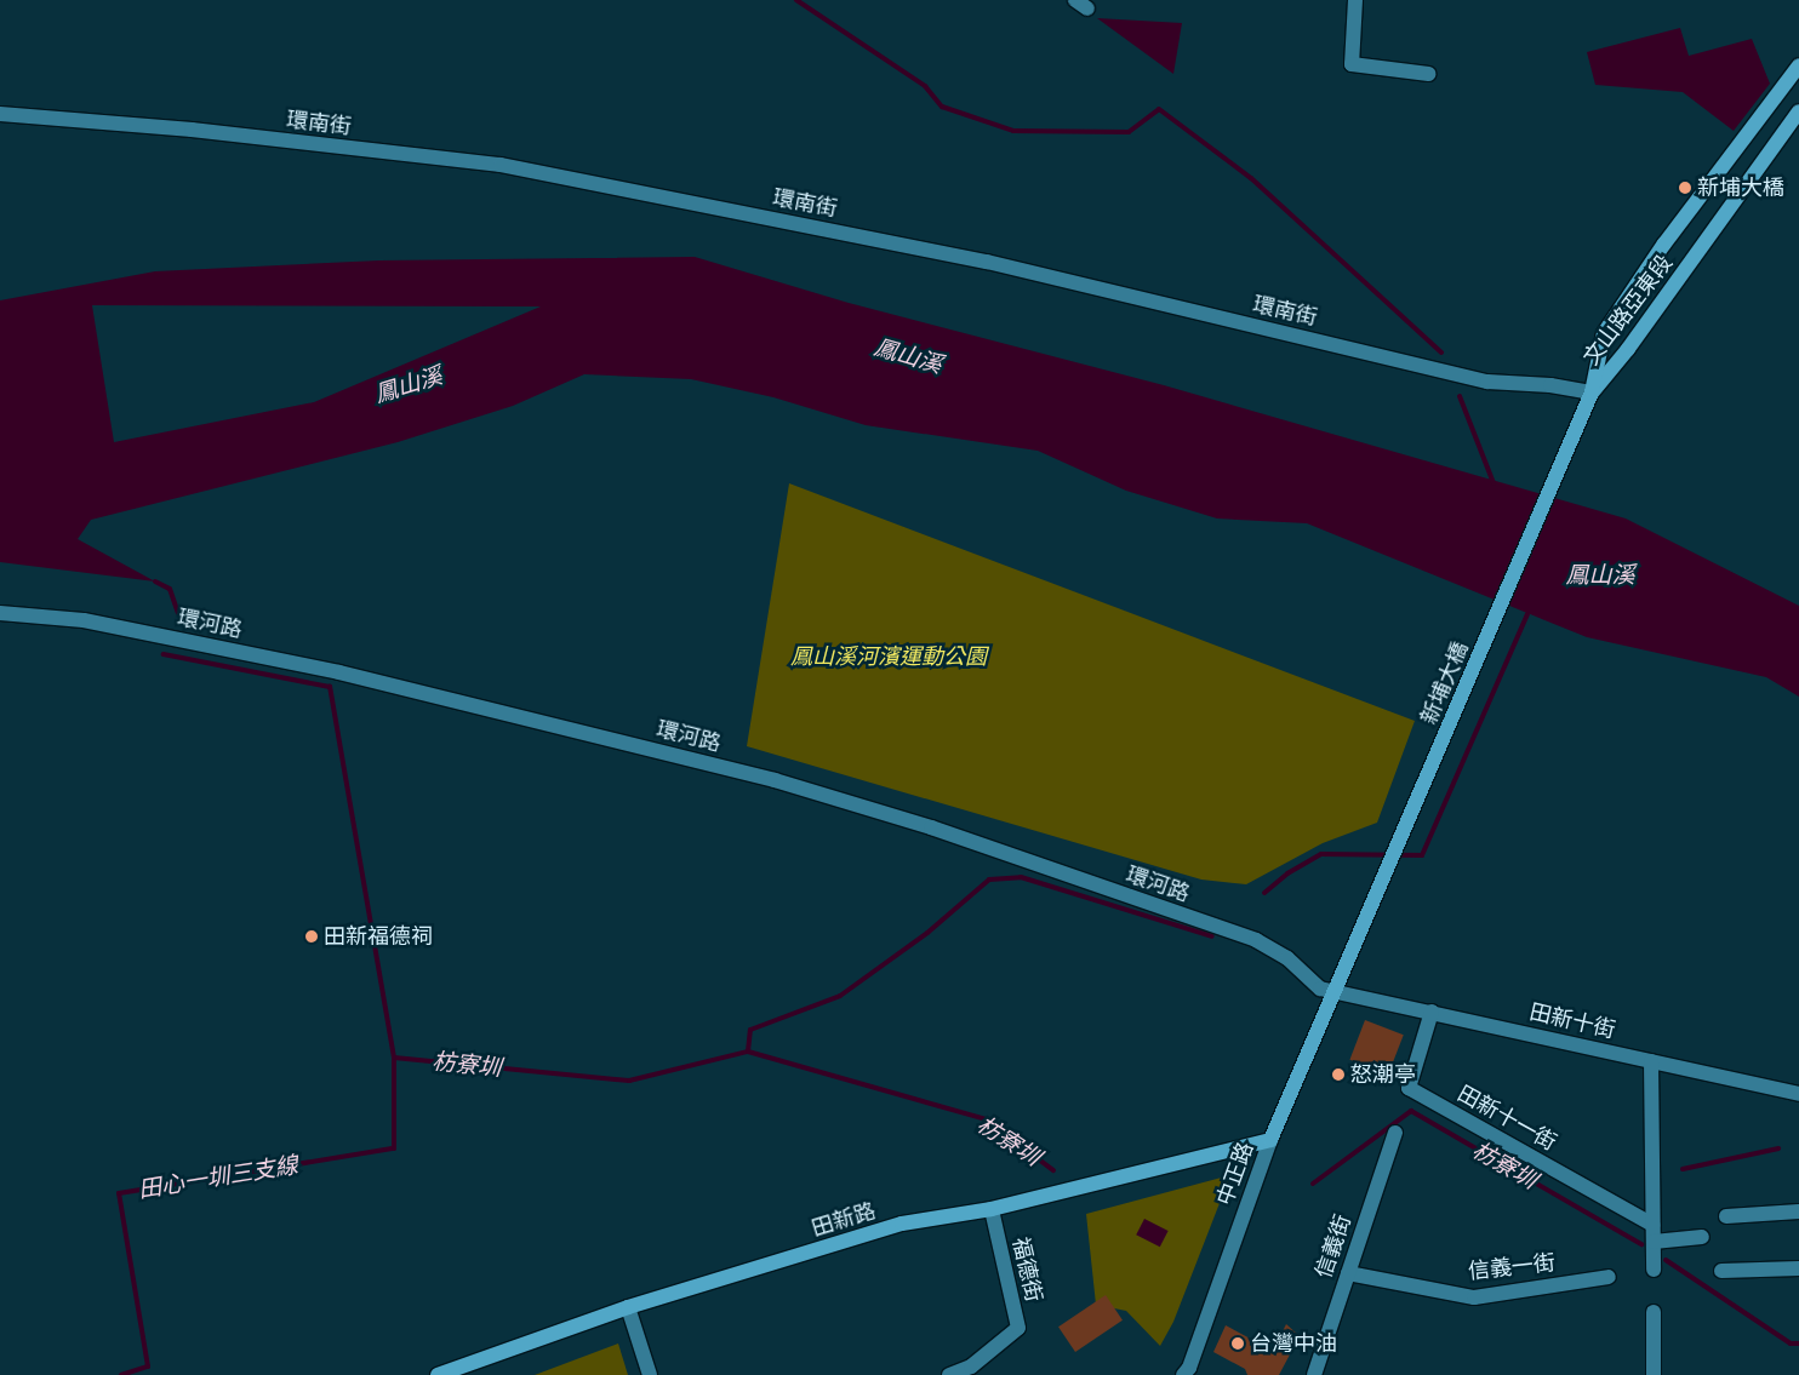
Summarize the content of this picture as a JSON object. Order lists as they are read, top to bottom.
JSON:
{
  "streets": {
    "main road": [
      "文山路亞東段",
      "新埔大橋",
      "中正路",
      "田新路"
    ],
    "street": [
      "環南街",
      "環河路",
      "田新十街",
      "田新十一街",
      "信義街",
      "信義一街",
      "福德街"
    ]
  },
  "crossings": [
    ["環南街", "文山路亞東段"],
    ["環南街", "新埔大橋"],
    ["文山路亞東段", "新埔大橋"],
    ["環河路", "新埔大橋"],
    ["環河路", "田新十街"],
    ["環河路", "中正路"],
    ["新埔大橋", "田新十街"],
    ["新埔大橋", "中正路"],
    ["田新十街", "田新十一街"],
    ["田新十街", "中正路"],
    ["中正路", "田新路"],
    ["田新路", "福德街"],
    ["信義街", "信義一街"]
  ],
  "water": ["鳳山溪", "枋寮圳", "田心一圳三支線"],
  "parks": ["鳳山溪河濱運動公園"],
  "places": [
    "新埔大橋",
    "田新福德祠",
    "怒潮亭",
    "台灣中油"
  ]
}
